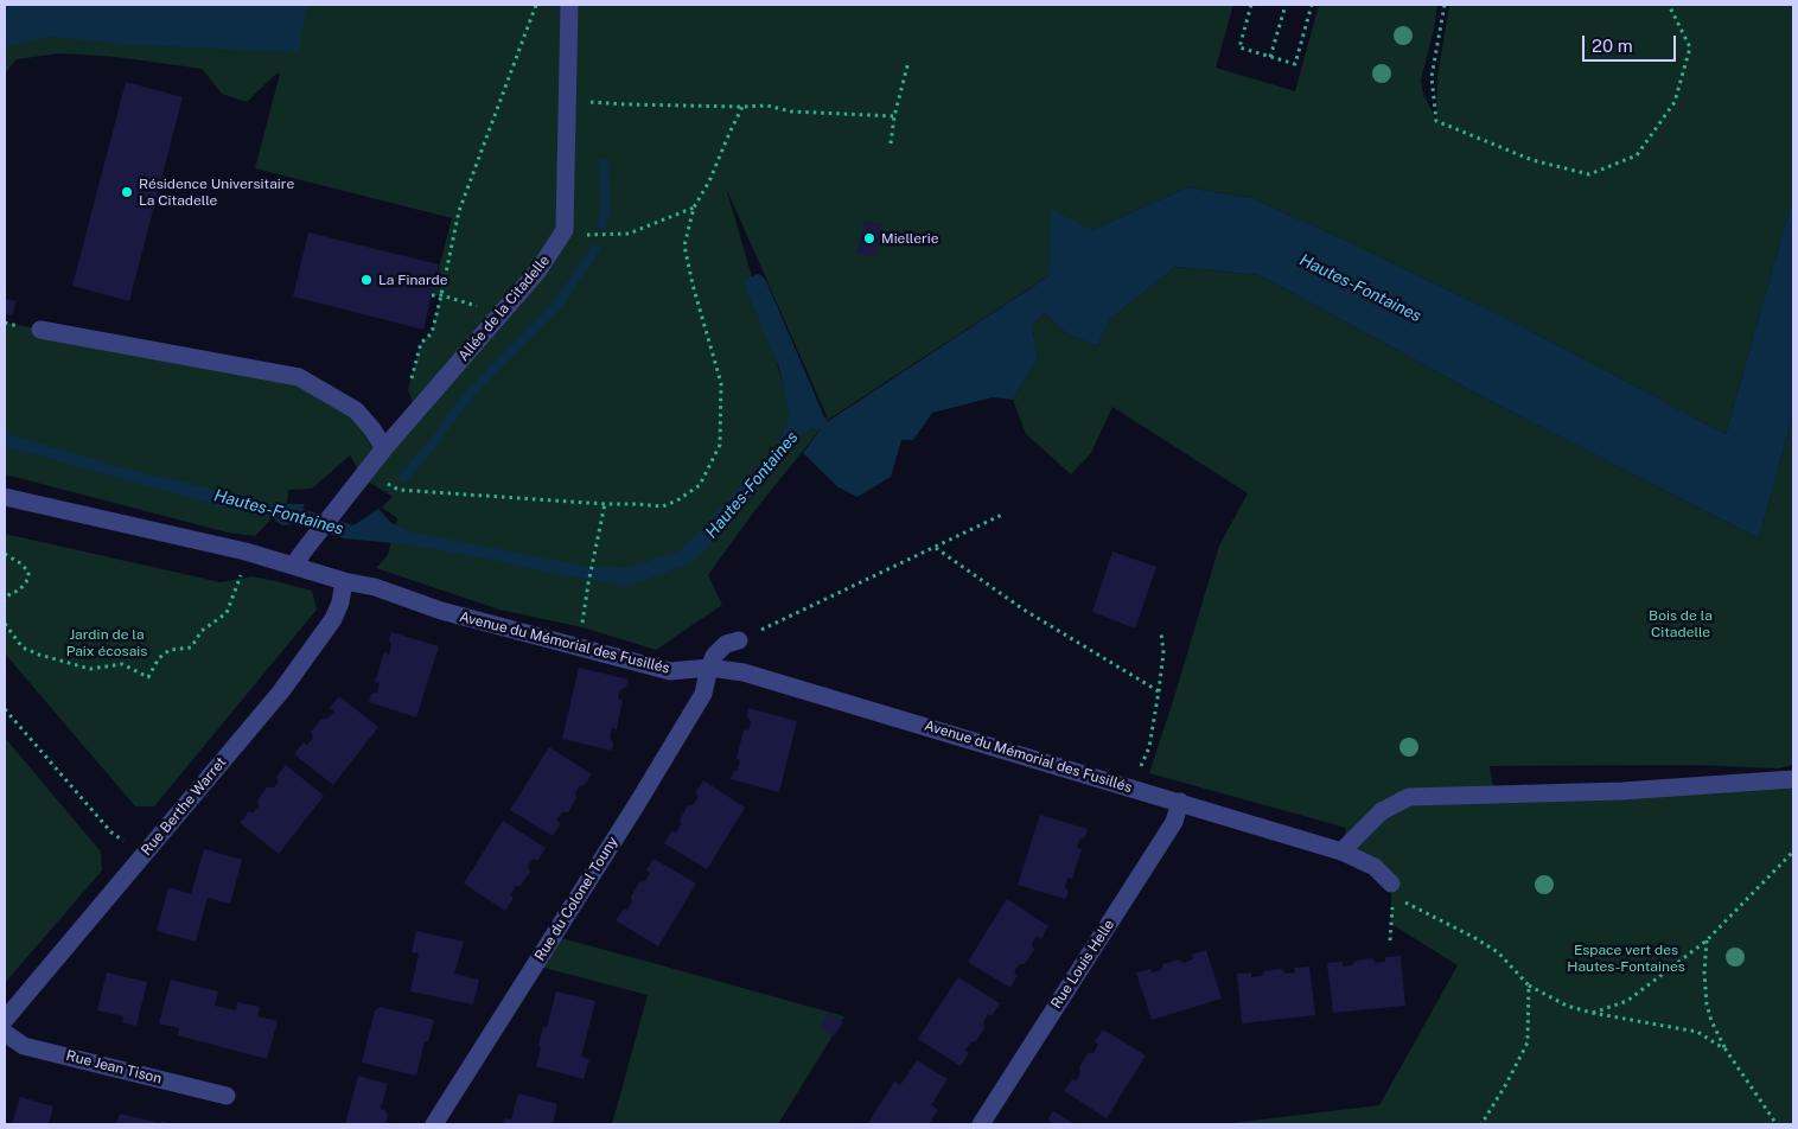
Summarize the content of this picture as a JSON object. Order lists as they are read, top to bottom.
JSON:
{
  "streets": {
    "street": [
      "Allée de la Citadelle",
      "Avenue du Mémorial des Fusillés",
      "Rue Berthe Warret",
      "Rue du Colonel Touny",
      "Rue Louis Helle",
      "Rue Jean Tison"
    ]
  },
  "crossings": [
    ["Allée de la Citadelle", "Avenue du Mémorial des Fusillés"],
    ["Avenue du Mémorial des Fusillés", "Rue Berthe Warret"],
    ["Avenue du Mémorial des Fusillés", "Rue du Colonel Touny"],
    ["Avenue du Mémorial des Fusillés", "Rue Louis Helle"]
  ],
  "water": ["Hautes-Fontaines"],
  "parks": ["Bois de la Citadelle", "Jardin de la Paix écosais", "Espace vert des Hautes-Fontaines"],
  "places": ["Résidence Universitaire La Citadelle", "Miellerie", "La Finarde"],
  "scale_bar": "20 m"
}
